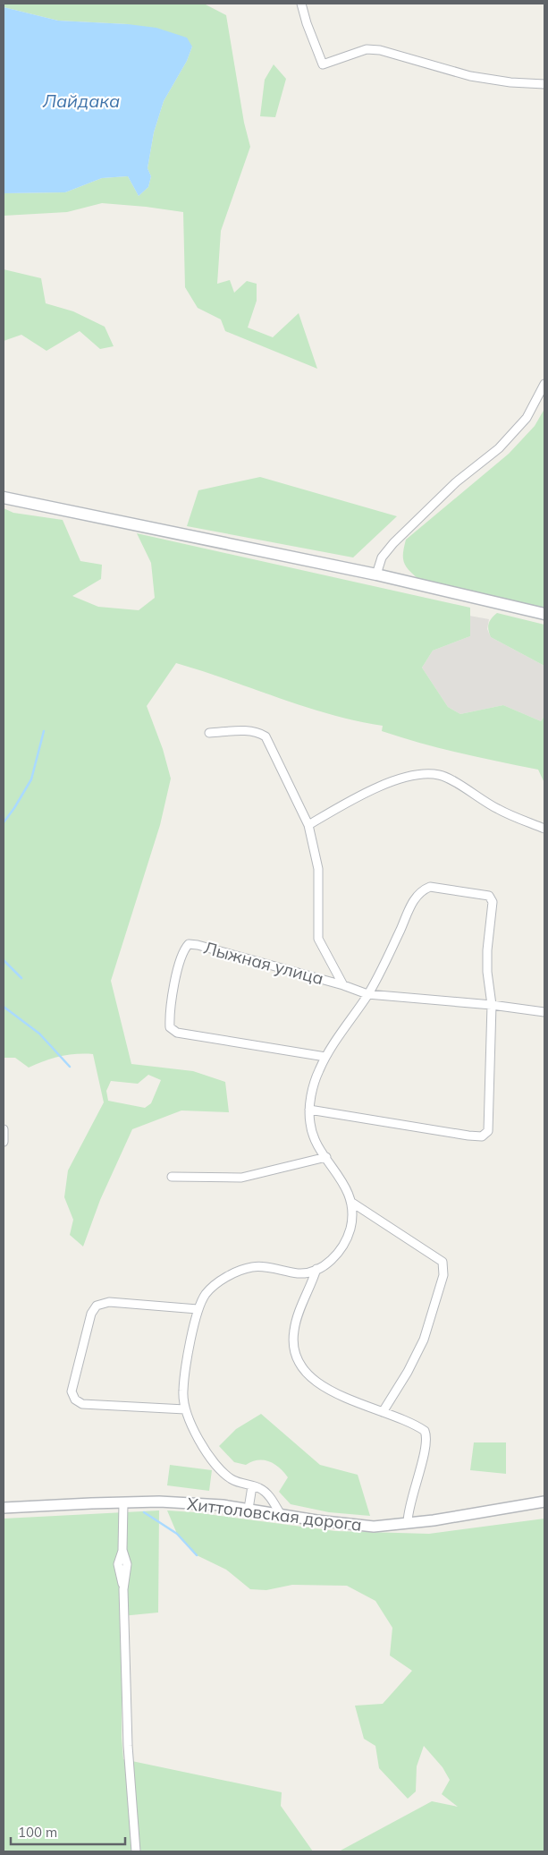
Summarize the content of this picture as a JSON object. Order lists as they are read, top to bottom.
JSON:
{
  "streets": {
    "street": ["Лыжная улица", "Хиттоловская дорога"]
  },
  "water": ["Лайдака"],
  "scale_bar": "100 m"
}
